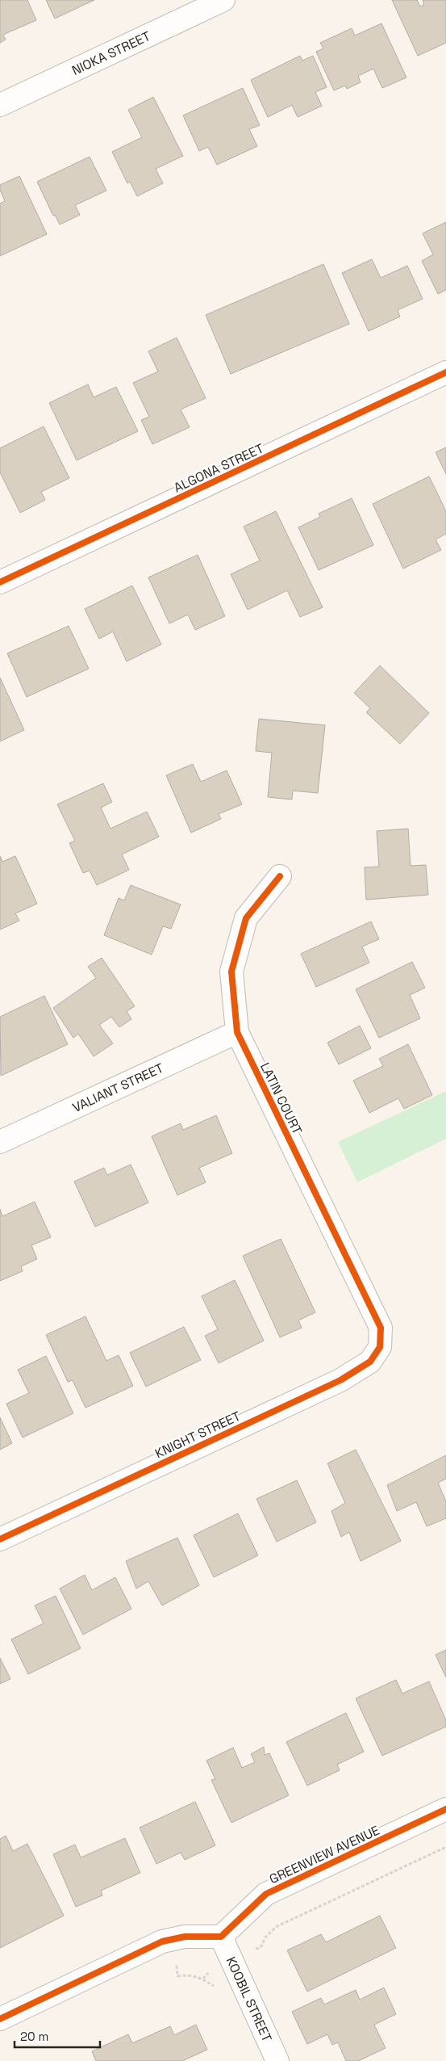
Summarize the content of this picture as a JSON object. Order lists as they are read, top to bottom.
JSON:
{
  "streets": {
    "street": [
      "NIOKA STREET",
      "ALGONA STREET",
      "VALIANT STREET",
      "LATIN COURT",
      "KNIGHT STREET",
      "GREENVIEW AVENUE",
      "KOOBIL STREET"
    ]
  },
  "crossings": [
    ["VALIANT STREET", "LATIN COURT"],
    ["LATIN COURT", "KNIGHT STREET"],
    ["GREENVIEW AVENUE", "KOOBIL STREET"]
  ],
  "scale_bar": "20 m"
}
